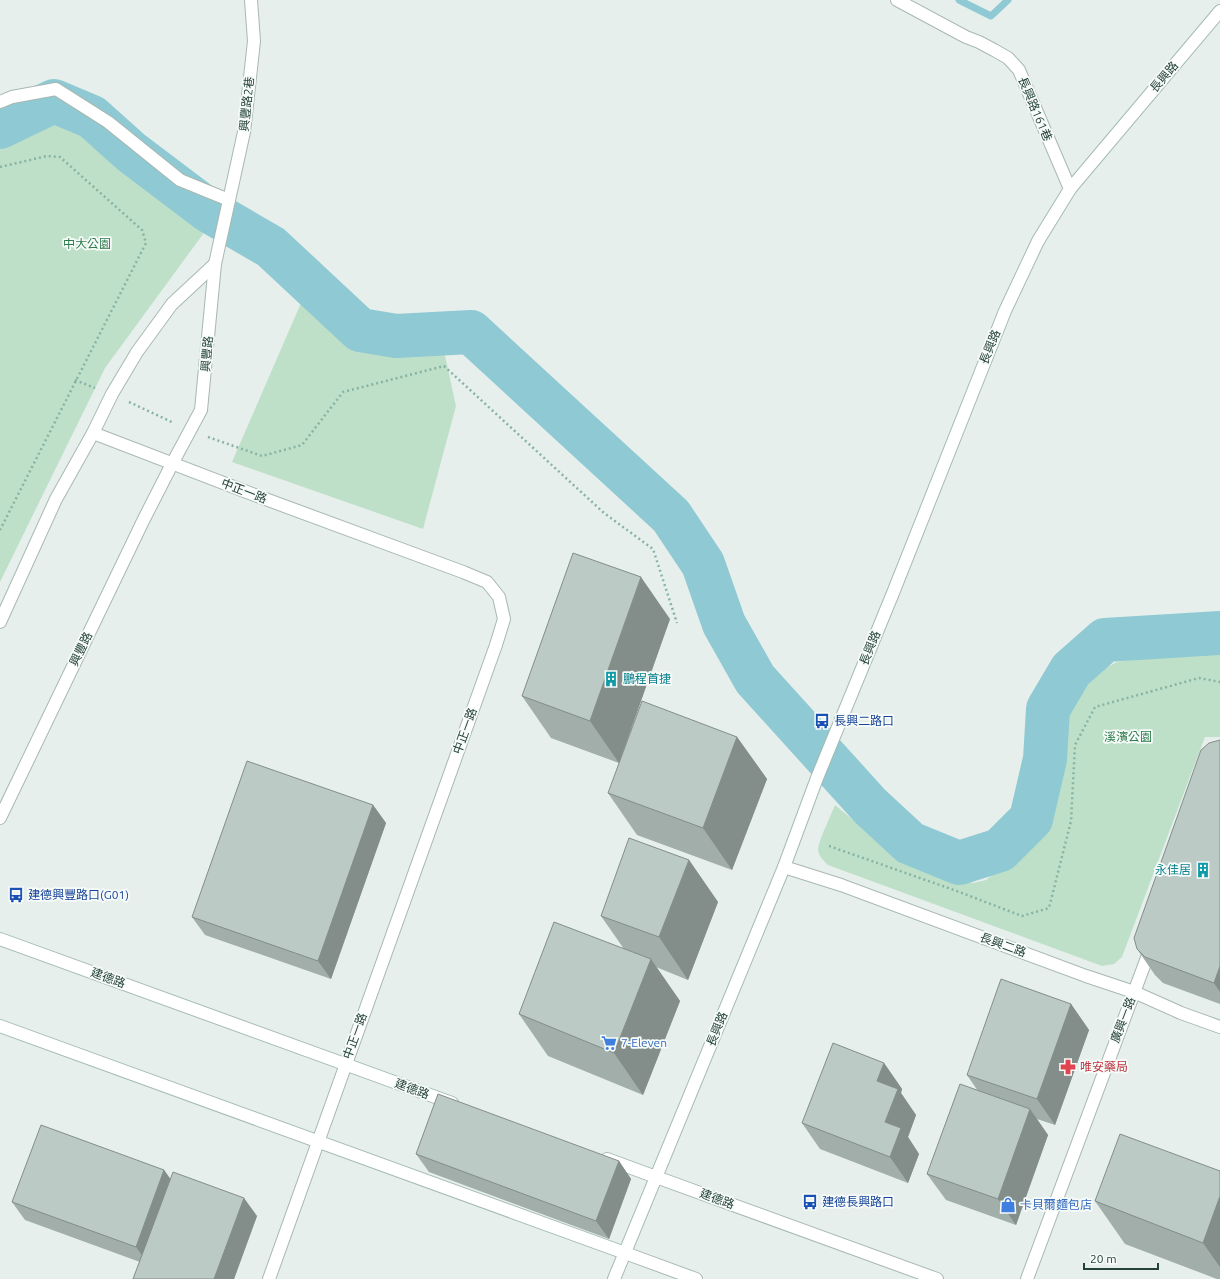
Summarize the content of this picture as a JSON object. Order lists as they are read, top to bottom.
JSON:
{
  "streets": {
    "street": [
      "長興路",
      "興豐路2巷",
      "長興路161巷",
      "興豐路",
      "中正一路",
      "長興二路",
      "建德路",
      "廣興一路"
    ]
  },
  "crossings": [
    ["長興路", "長興路161巷"],
    ["長興路", "長興二路"],
    ["長興路", "建德路"],
    ["興豐路2巷", "興豐路"],
    ["興豐路", "中正一路"],
    ["中正一路", "建德路"],
    ["長興二路", "廣興一路"]
  ],
  "parks": ["中大公園", "溪濱公園"],
  "places": {
    "building": ["鵬程首捷", "永佳居"],
    "bus stop": ["長興二路口", "建德興豐路口(G01)", "建德長興路口"],
    "supermarket": ["7-Eleven"],
    "pharmacy": ["唯安藥局"],
    "shop": ["卡貝爾麵包店"]
  },
  "scale_bar": "20 m"
}
